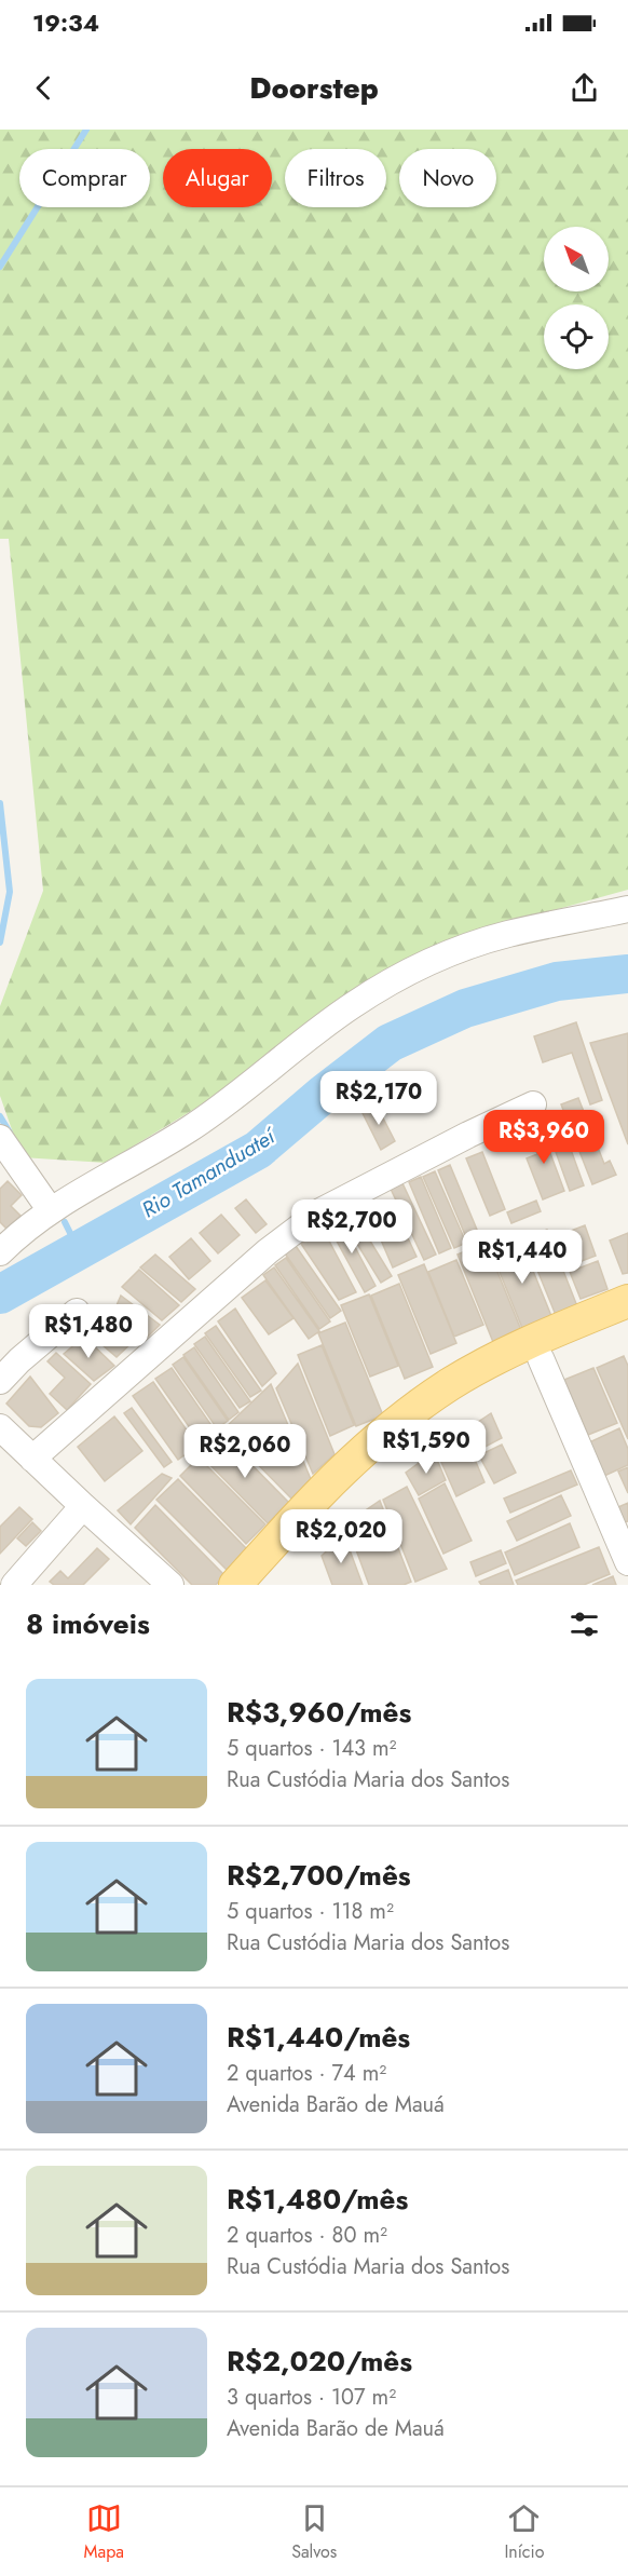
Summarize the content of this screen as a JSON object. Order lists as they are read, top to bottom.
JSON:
{
  "water": ["Rio Tamanduateí"],
  "north": "top left",
  "page": {
    "status": "19:34",
    "header": "Doorstep",
    "chip": [
      "Comprar",
      "Alugar",
      "Filtros",
      "Novo"
    ],
    "price": [
      "R$2,170",
      "R$3,960",
      "R$2,700",
      "R$1,440",
      "R$1,480",
      "R$1,590",
      "R$2,060",
      "R$2,020"
    ],
    "heading": "8 imóveis",
    "list": [
      {
        "name": "R$3,960/mês",
        "note": "5 quartos · 143 m² · Rua Custódia Maria dos Santos"
      },
      {
        "name": "R$2,700/mês",
        "note": "5 quartos · 118 m² · Rua Custódia Maria dos Santos"
      },
      {
        "name": "R$1,440/mês",
        "note": "2 quartos · 74 m² · Avenida Barão de Mauá"
      },
      {
        "name": "R$1,480/mês",
        "note": "2 quartos · 80 m² · Rua Custódia Maria dos Santos"
      },
      {
        "name": "R$2,020/mês",
        "note": "3 quartos · 107 m² · Avenida Barão de Mauá"
      }
    ],
    "tabs": ["Mapa", "Salvos", "Início"]
  }
}
